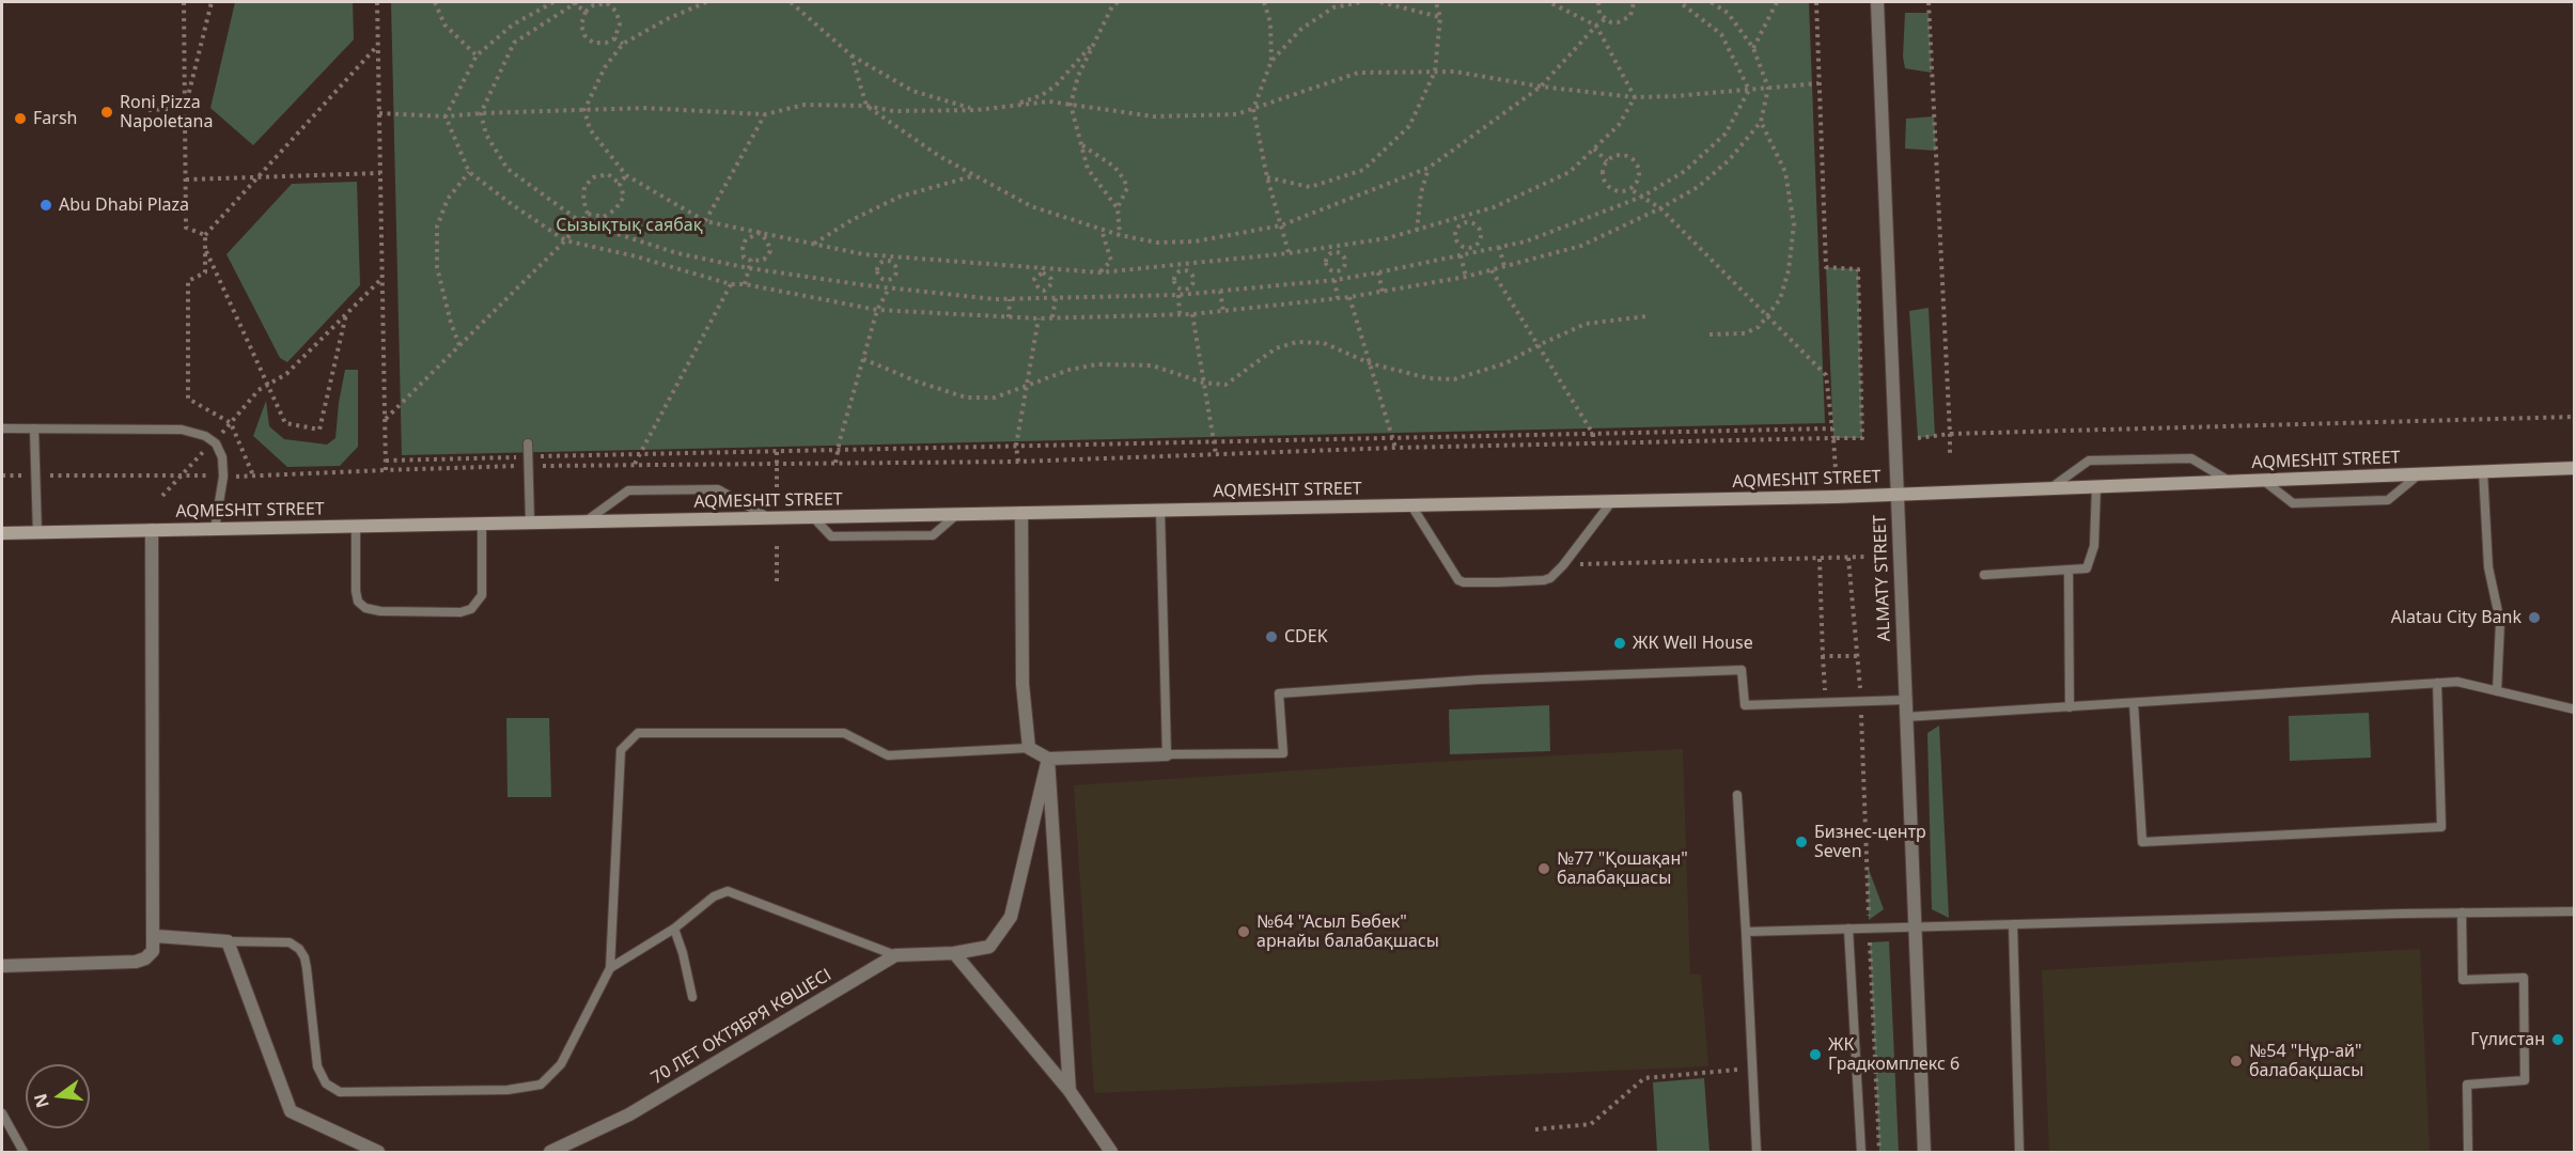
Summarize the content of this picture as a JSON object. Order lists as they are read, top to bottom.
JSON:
{
  "streets": {
    "main road": ["AQMESHIT STREET"],
    "street": ["ALMATY STREET", "70 ЛЕТ ОКТЯБРЯ КӨШЕСІ"]
  },
  "crossings": [
    ["AQMESHIT STREET", "ALMATY STREET"]
  ],
  "parks": ["Сызықтық саябақ"],
  "places": [
    "Roni Pizza Napoletana",
    "Farsh",
    "Abu Dhabi Plaza",
    "Alatau City Bank",
    "CDEK",
    "ЖК Well House",
    "Бизнес-центр Seven",
    "№77 \"Қошақан\" балабақшасы",
    "№64 \"Асыл Бөбек\" арнайы балабақшасы",
    "Гүлистан",
    "ЖК Градкомплекс 6",
    "№54 \"Нұр-ай\" балабақшасы"
  ],
  "north": "left"
}
